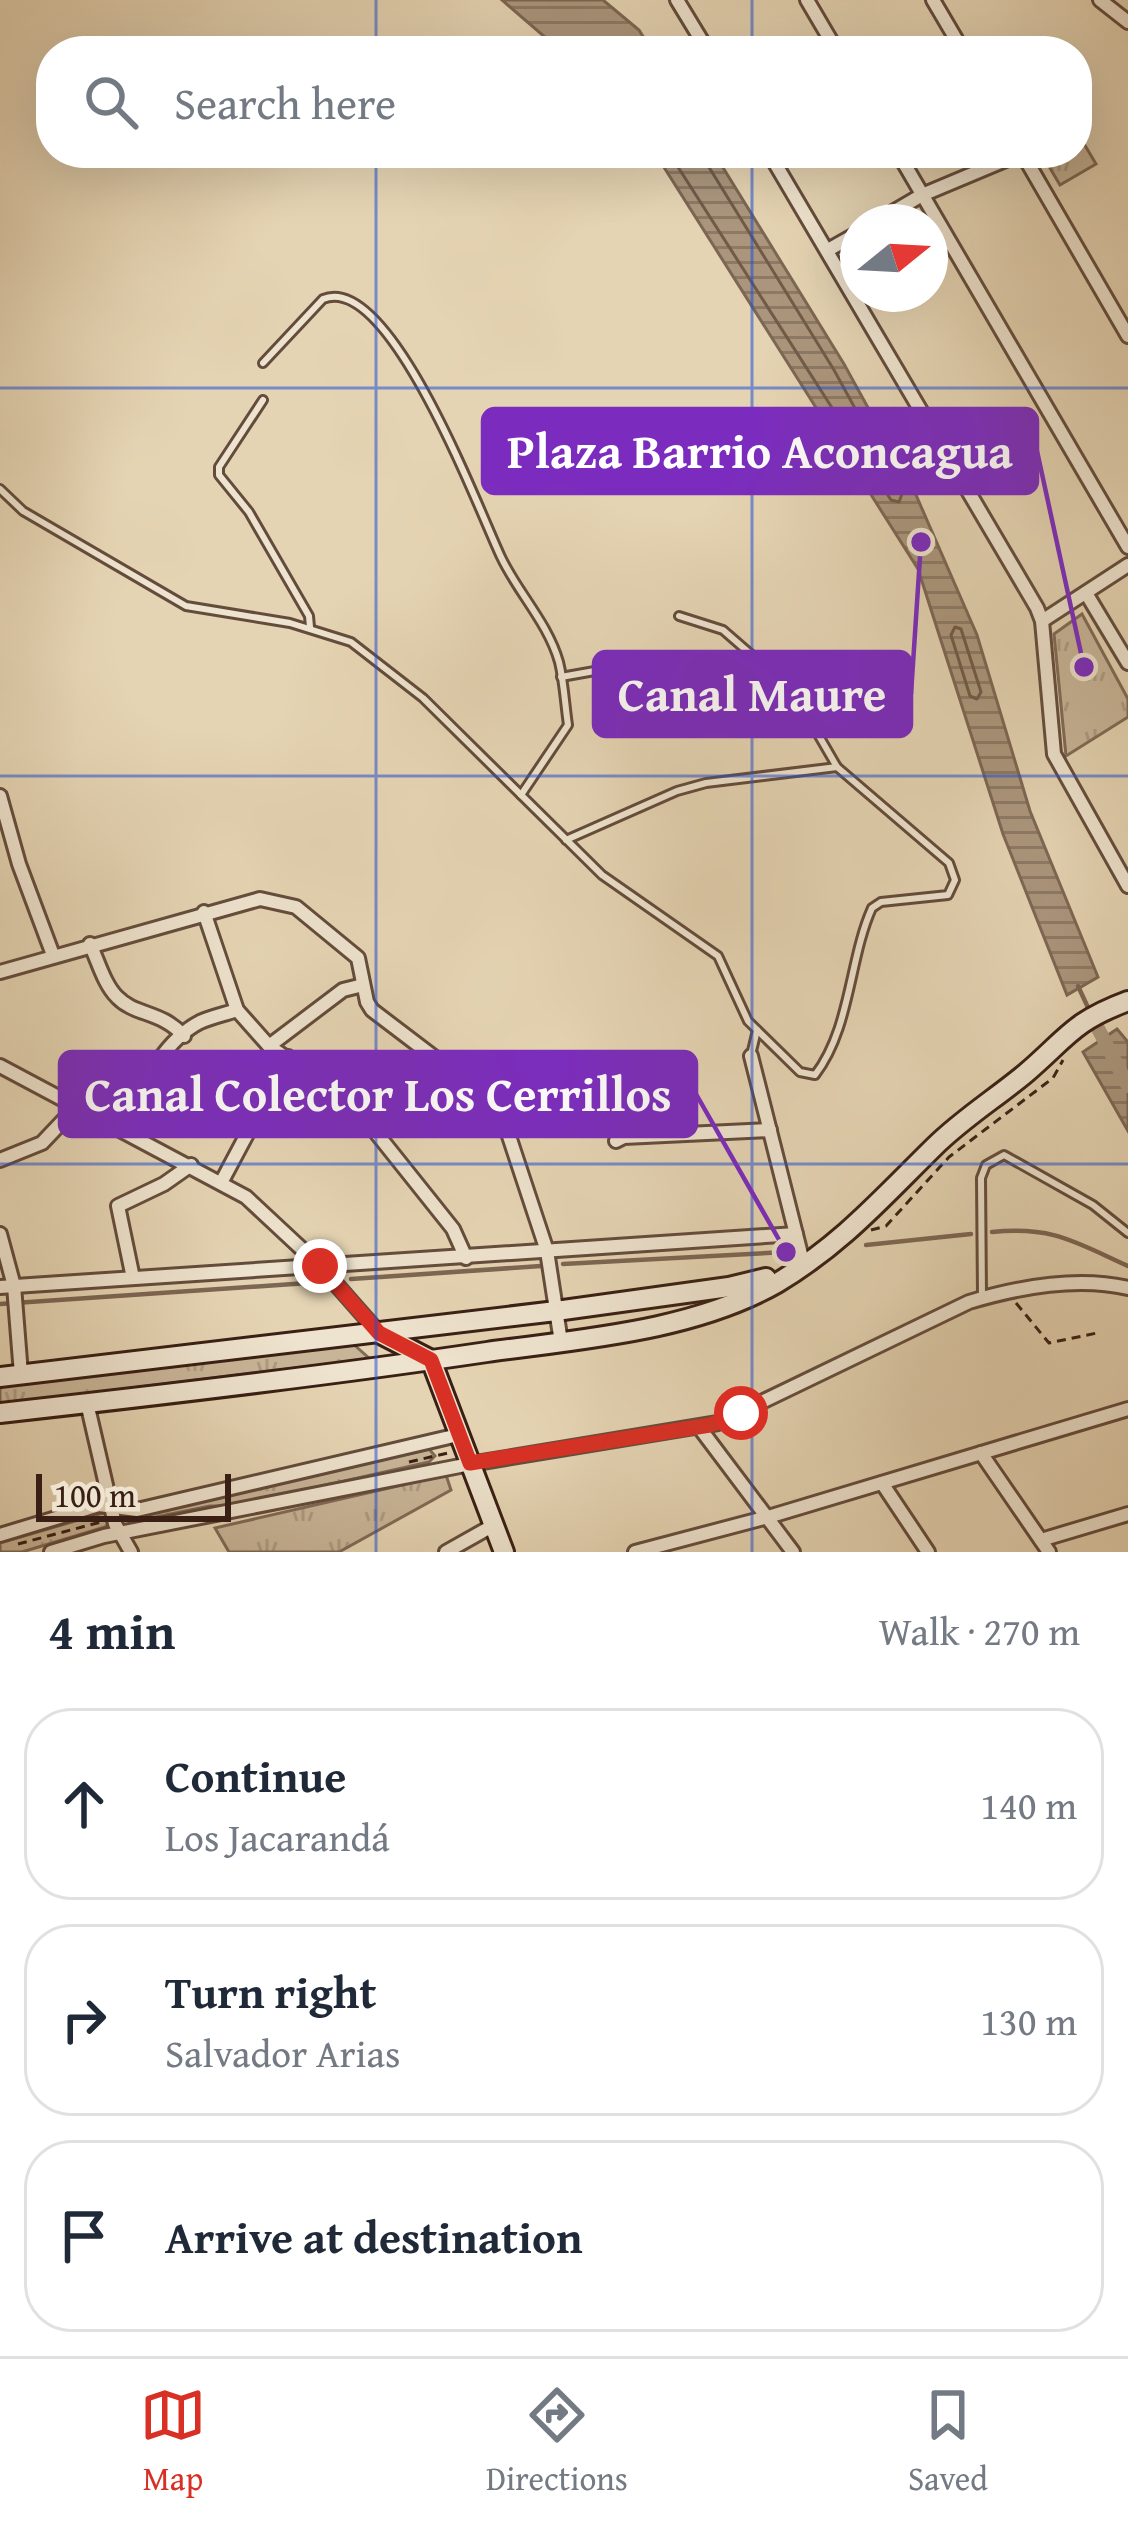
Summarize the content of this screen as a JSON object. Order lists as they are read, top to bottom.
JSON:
{
  "places": ["Canal Maure", "Plaza Barrio Aconcagua", "Canal Colector Los Cerrillos"],
  "scale_bar": "100 m",
  "north": "right",
  "page": {
    "search": "Search here",
    "scale": "100 m",
    "heading": ["4 min", "Walk · 270 m"],
    "list": [
      ["Continue", "Los Jacarandá", "140 m"],
      ["Turn right", "Salvador Arias", "130 m"],
      "Arrive at destination"
    ],
    "nav": ["Map", "Directions", "Saved"]
  }
}
